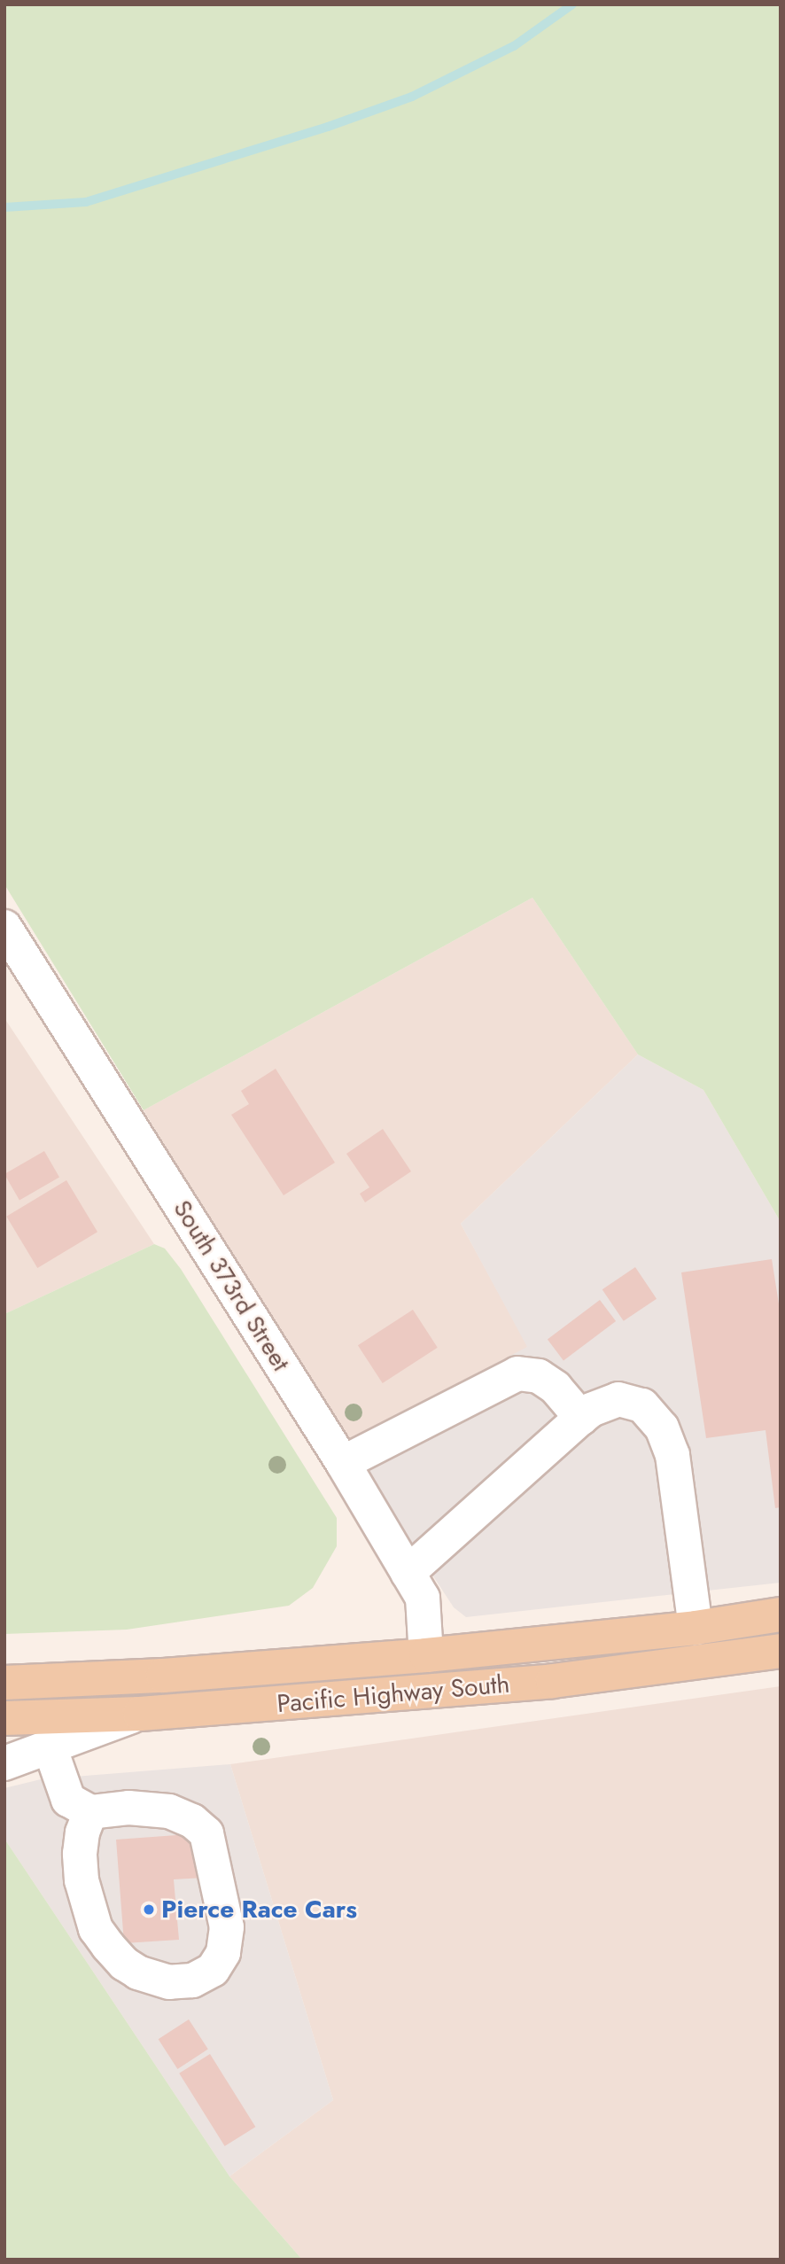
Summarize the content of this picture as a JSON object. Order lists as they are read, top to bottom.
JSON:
{
  "streets": {
    "main road": ["Pacific Highway South"],
    "street": ["South 373rd Street"]
  },
  "crossings": [
    ["South 373rd Street", "Pacific Highway South"]
  ],
  "places": ["Pierce Race Cars"]
}
